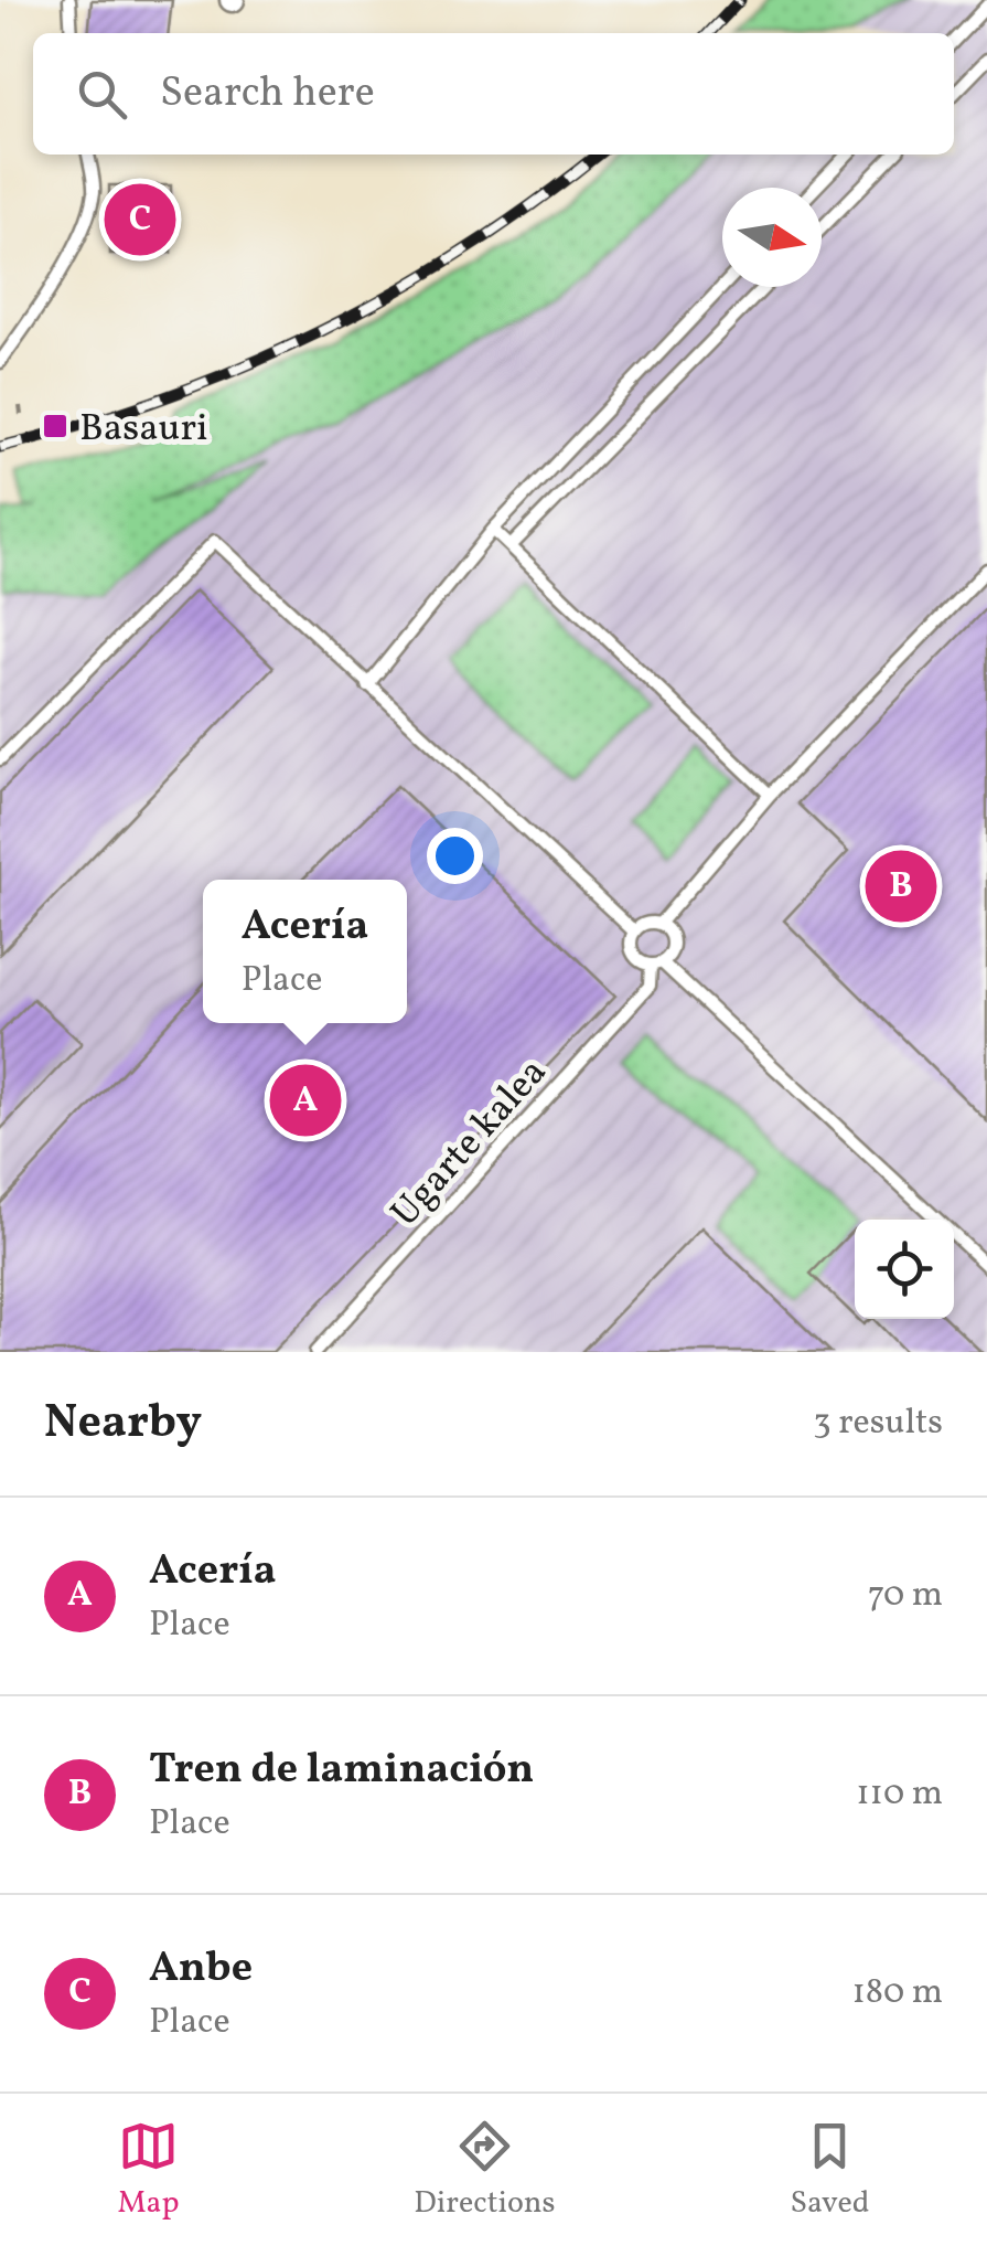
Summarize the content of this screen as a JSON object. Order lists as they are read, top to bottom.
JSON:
{
  "streets": {
    "lane": ["Ugarte kalea"]
  },
  "places": {
    "transit": ["Basauri"]
  },
  "north": "right",
  "page": {
    "search": "Search here",
    "pins": ["C", "B", "A"],
    "popup": ["Acería", "Place"],
    "heading": ["Nearby", "3 results"],
    "list": [
      {
        "mark": "A",
        "name": "Acería",
        "note": "Place",
        "value": "70 m"
      },
      {
        "mark": "B",
        "name": "Tren de laminación",
        "note": "Place",
        "value": "110 m"
      },
      {
        "mark": "C",
        "name": "Anbe",
        "note": "Place",
        "value": "180 m"
      }
    ],
    "nav": ["Map", "Directions", "Saved"]
  }
}
